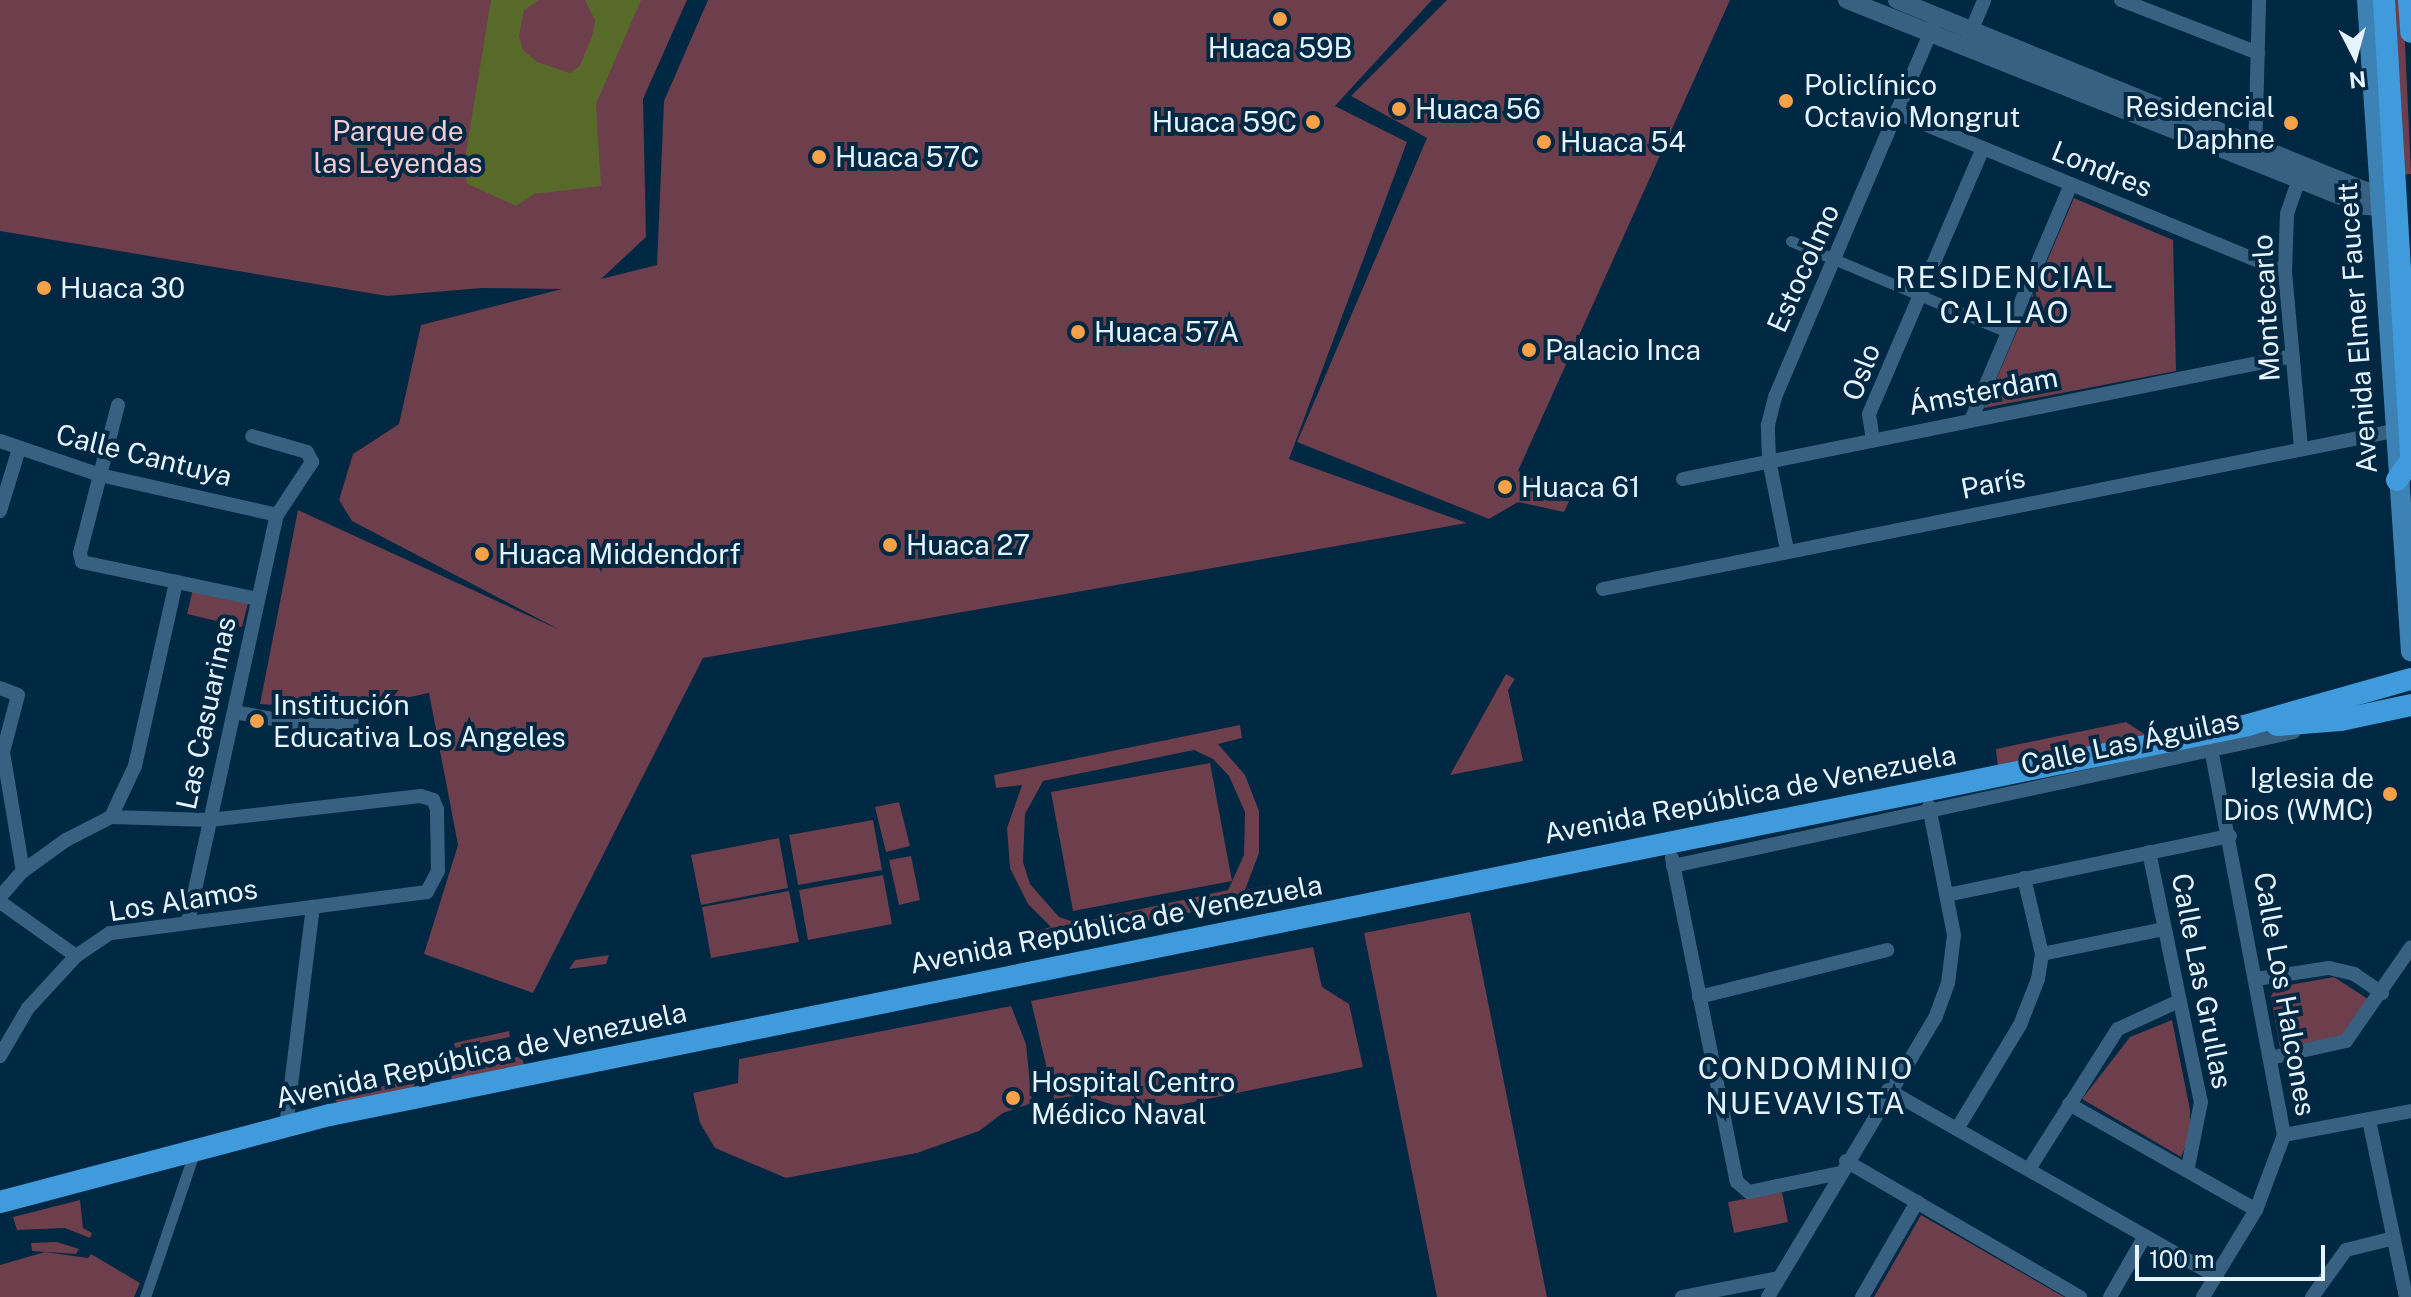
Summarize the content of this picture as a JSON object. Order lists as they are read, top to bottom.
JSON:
{
  "streets": {
    "main road": ["Avenida Elmer Faucett", "Avenida República de Venezuela"],
    "street": [
      "Londres",
      "Estocolmo",
      "Montecarlo",
      "Oslo",
      "Ámsterdam",
      "Calle Cantuya",
      "París",
      "Las Casuarinas",
      "Calle Las Águilas",
      "Los Alamos",
      "Calle Las Grullas",
      "Calle Los Halcones"
    ]
  },
  "crossings": [
    ["Londres", "Estocolmo"],
    ["Londres", "Montecarlo"],
    ["Londres", "Oslo"],
    ["Estocolmo", "Ámsterdam"],
    ["Estocolmo", "París"],
    ["Montecarlo", "Ámsterdam"],
    ["Montecarlo", "París"],
    ["Avenida Elmer Faucett", "París"],
    ["Oslo", "Ámsterdam"],
    ["Calle Cantuya", "Las Casuarinas"],
    ["Las Casuarinas", "Los Alamos"],
    ["Calle Las Águilas", "Avenida República de Venezuela"],
    ["Calle Las Águilas", "Calle Los Halcones"],
    ["Avenida República de Venezuela", "Calle Los Halcones"]
  ],
  "districts": ["RESIDENCIAL CALLAO", "CONDOMINIO NUEVAVISTA"],
  "parks": ["Parque de las Leyendas"],
  "places": [
    "Huaca 59B",
    "Policlínico Octavio Mongrut",
    "Huaca 56",
    "Huaca 59C",
    "Residencial Daphne",
    "Huaca 54",
    "Huaca 57C",
    "Huaca 30",
    "Huaca 57A",
    "Palacio Inca",
    "Huaca 61",
    "Huaca 27",
    "Huaca Middendorf",
    "Institución Educativa Los Angeles",
    "Iglesia de Dios (WMC)",
    "Hospital Centro Médico Naval"
  ],
  "scale_bar": "100 m",
  "north": "bottom"
}
